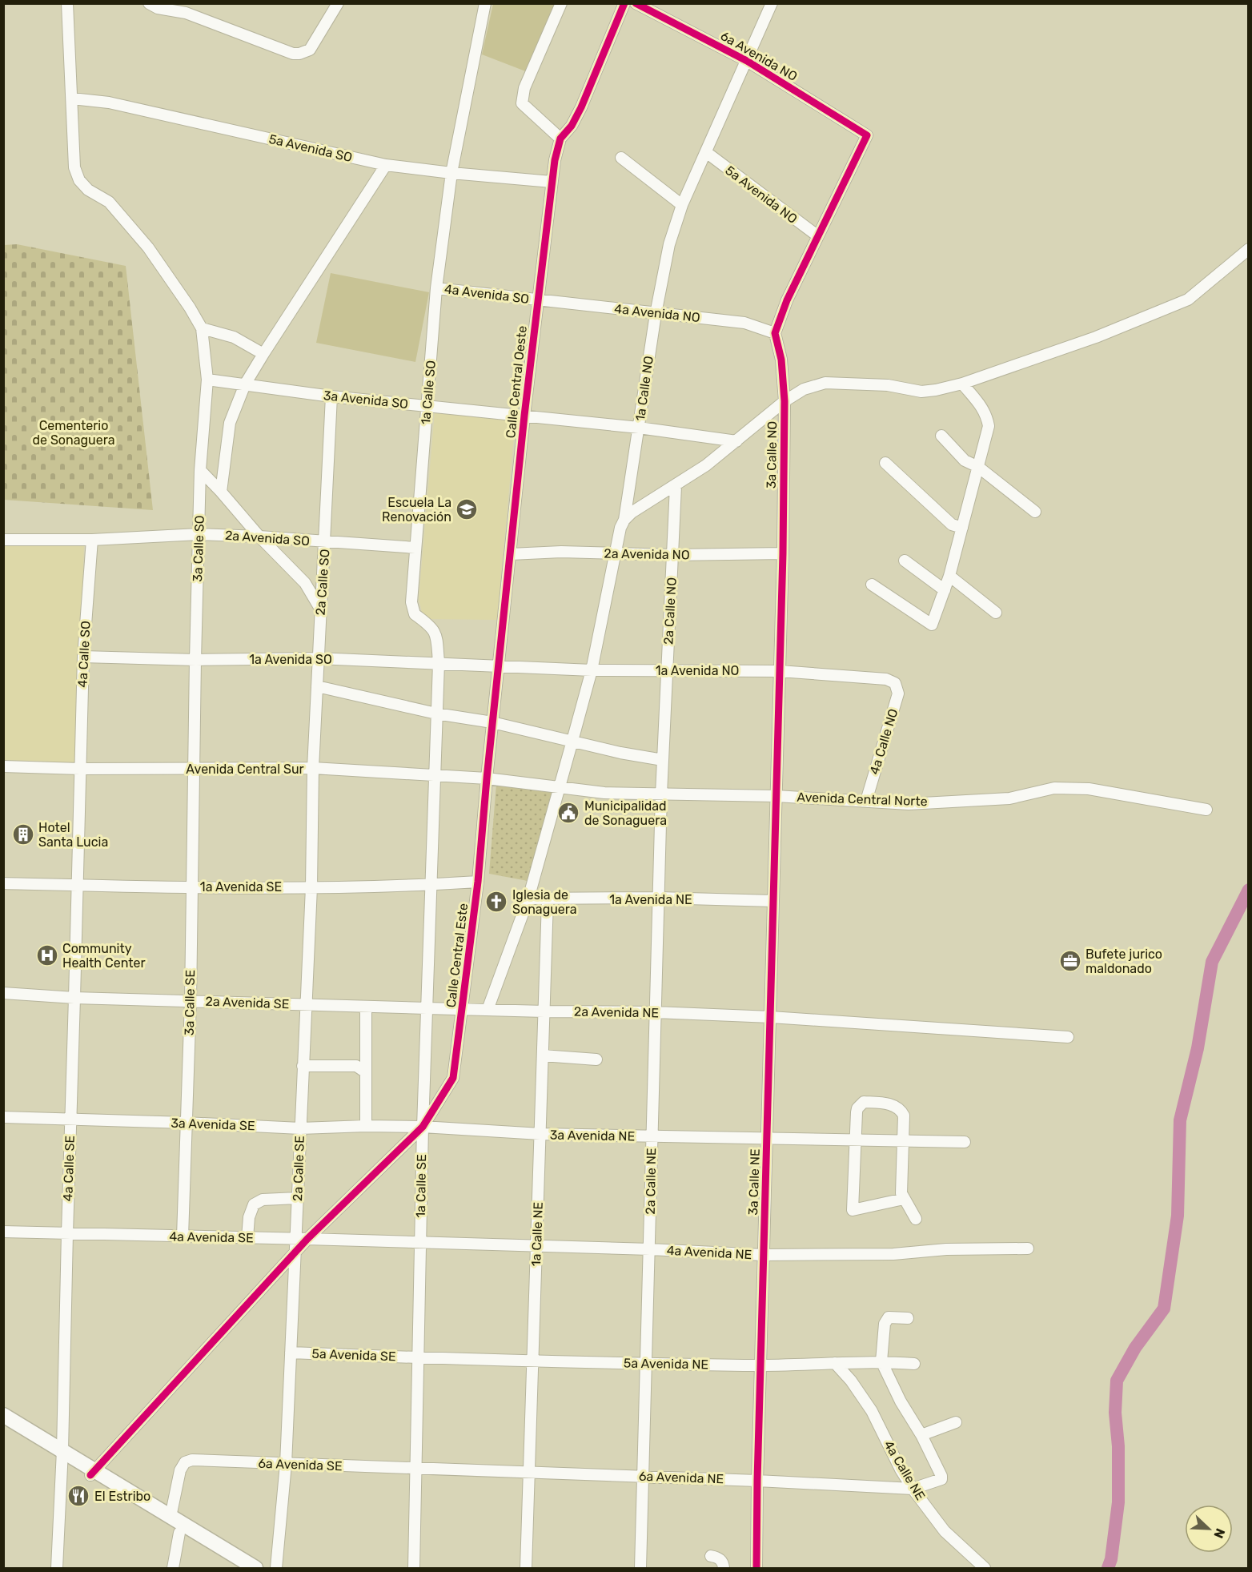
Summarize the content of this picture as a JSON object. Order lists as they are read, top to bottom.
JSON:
{
  "streets": {
    "street": [
      "6a Avenida NO",
      "5a Avenida SO",
      "5a Avenida NO",
      "4a Avenida SO",
      "4a Avenida NO",
      "Calle Central Oeste",
      "1a Calle NO",
      "1a Calle SO",
      "3a Avenida SO",
      "3a Calle NO",
      "2a Avenida SO",
      "3a Calle SO",
      "2a Avenida NO",
      "2a Calle SO",
      "2a Calle NO",
      "4a Calle SO",
      "1a Avenida SO",
      "1a Avenida NO",
      "4a Calle NO",
      "Avenida Central Sur",
      "Avenida Central Norte",
      "1a Avenida SE",
      "1a Avenida NE",
      "Calle Central Este",
      "3a Calle SE",
      "2a Avenida SE",
      "2a Avenida NE",
      "3a Avenida SE",
      "3a Avenida NE",
      "4a Calle SE",
      "2a Calle SE",
      "2a Calle NE",
      "3a Calle NE",
      "1a Calle SE",
      "1a Calle NE",
      "4a Avenida SE",
      "4a Avenida NE",
      "5a Avenida SE",
      "5a Avenida NE",
      "6a Avenida SE",
      "4a Calle NE",
      "6a Avenida NE"
    ]
  },
  "crossings": [
    ["6a Avenida NO", "5a Avenida NO"],
    ["6a Avenida NO", "1a Calle NO"],
    ["5a Avenida SO", "Calle Central Oeste"],
    ["5a Avenida SO", "1a Calle SO"],
    ["5a Avenida NO", "1a Calle NO"],
    ["4a Avenida SO", "4a Avenida NO"],
    ["4a Avenida SO", "Calle Central Oeste"],
    ["4a Avenida SO", "1a Calle SO"],
    ["4a Avenida NO", "Calle Central Oeste"],
    ["4a Avenida NO", "1a Calle NO"],
    ["4a Avenida NO", "3a Calle NO"],
    ["Calle Central Oeste", "3a Avenida SO"],
    ["Calle Central Oeste", "2a Avenida NO"],
    ["Calle Central Oeste", "1a Avenida SO"],
    ["Calle Central Oeste", "1a Avenida NO"],
    ["Calle Central Oeste", "Avenida Central Sur"],
    ["Calle Central Oeste", "Avenida Central Norte"],
    ["Calle Central Oeste", "Calle Central Este"],
    ["1a Calle NO", "3a Avenida SO"],
    ["1a Calle NO", "2a Avenida NO"],
    ["1a Calle NO", "1a Avenida NO"],
    ["1a Calle NO", "Avenida Central Norte"],
    ["1a Calle SO", "3a Avenida SO"],
    ["1a Calle SO", "2a Avenida SO"],
    ["1a Calle SO", "1a Avenida SO"],
    ["1a Calle SO", "Avenida Central Sur"],
    ["1a Calle SO", "1a Calle SE"],
    ["3a Avenida SO", "3a Calle SO"],
    ["3a Avenida SO", "2a Calle SO"],
    ["3a Calle NO", "2a Avenida NO"],
    ["3a Calle NO", "1a Avenida NO"],
    ["3a Calle NO", "Avenida Central Norte"],
    ["3a Calle NO", "3a Calle NE"],
    ["2a Avenida SO", "3a Calle SO"],
    ["2a Avenida SO", "2a Calle SO"],
    ["2a Avenida SO", "4a Calle SO"],
    ["3a Calle SO", "1a Avenida SO"],
    ["3a Calle SO", "Avenida Central Sur"],
    ["3a Calle SO", "3a Calle SE"],
    ["2a Avenida NO", "2a Calle NO"],
    ["2a Calle SO", "1a Avenida SO"],
    ["2a Calle SO", "Avenida Central Sur"],
    ["2a Calle SO", "2a Calle SE"],
    ["2a Calle NO", "1a Avenida NO"],
    ["2a Calle NO", "Avenida Central Norte"],
    ["2a Calle NO", "2a Calle NE"],
    ["4a Calle SO", "1a Avenida SO"],
    ["4a Calle SO", "Avenida Central Sur"],
    ["4a Calle SO", "4a Calle SE"],
    ["1a Avenida SO", "1a Avenida NO"],
    ["1a Avenida NO", "4a Calle NO"],
    ["4a Calle NO", "Avenida Central Norte"],
    ["Avenida Central Sur", "Avenida Central Norte"],
    ["Avenida Central Sur", "Calle Central Este"],
    ["Avenida Central Sur", "3a Calle SE"],
    ["Avenida Central Sur", "4a Calle SE"],
    ["Avenida Central Sur", "2a Calle SE"],
    ["Avenida Central Sur", "1a Calle SE"],
    ["Avenida Central Norte", "Calle Central Este"],
    ["Avenida Central Norte", "2a Calle NE"],
    ["Avenida Central Norte", "3a Calle NE"],
    ["1a Avenida SE", "Calle Central Este"],
    ["1a Avenida SE", "3a Calle SE"],
    ["1a Avenida SE", "4a Calle SE"],
    ["1a Avenida SE", "2a Calle SE"],
    ["1a Avenida SE", "1a Calle SE"],
    ["1a Avenida NE", "2a Calle NE"],
    ["1a Avenida NE", "3a Calle NE"],
    ["1a Avenida NE", "1a Calle NE"],
    ["Calle Central Este", "2a Avenida SE"],
    ["Calle Central Este", "2a Avenida NE"],
    ["Calle Central Este", "3a Avenida SE"],
    ["Calle Central Este", "3a Avenida NE"],
    ["Calle Central Este", "2a Calle SE"],
    ["Calle Central Este", "1a Calle SE"],
    ["Calle Central Este", "4a Avenida SE"],
    ["3a Calle SE", "2a Avenida SE"],
    ["3a Calle SE", "3a Avenida SE"],
    ["3a Calle SE", "4a Avenida SE"],
    ["2a Avenida SE", "2a Avenida NE"],
    ["2a Avenida SE", "4a Calle SE"],
    ["2a Avenida SE", "2a Calle SE"],
    ["2a Avenida SE", "1a Calle SE"],
    ["2a Avenida NE", "2a Calle NE"],
    ["2a Avenida NE", "3a Calle NE"],
    ["2a Avenida NE", "1a Calle NE"],
    ["3a Avenida SE", "3a Avenida NE"],
    ["3a Avenida SE", "4a Calle SE"],
    ["3a Avenida SE", "2a Calle SE"],
    ["3a Avenida SE", "1a Calle SE"],
    ["3a Avenida NE", "2a Calle NE"],
    ["3a Avenida NE", "3a Calle NE"],
    ["3a Avenida NE", "1a Calle SE"],
    ["3a Avenida NE", "1a Calle NE"],
    ["4a Calle SE", "4a Avenida SE"],
    ["2a Calle SE", "4a Avenida SE"],
    ["2a Calle SE", "5a Avenida SE"],
    ["2a Calle SE", "6a Avenida SE"],
    ["2a Calle NE", "4a Avenida NE"],
    ["2a Calle NE", "5a Avenida NE"],
    ["2a Calle NE", "6a Avenida NE"],
    ["3a Calle NE", "4a Avenida NE"],
    ["3a Calle NE", "5a Avenida NE"],
    ["3a Calle NE", "6a Avenida NE"],
    ["1a Calle SE", "4a Avenida SE"],
    ["1a Calle SE", "4a Avenida NE"],
    ["1a Calle SE", "5a Avenida SE"],
    ["1a Calle SE", "5a Avenida NE"],
    ["1a Calle SE", "6a Avenida SE"],
    ["1a Calle SE", "6a Avenida NE"],
    ["1a Calle NE", "4a Avenida NE"],
    ["1a Calle NE", "5a Avenida NE"],
    ["1a Calle NE", "6a Avenida NE"],
    ["4a Avenida SE", "4a Avenida NE"],
    ["5a Avenida SE", "5a Avenida NE"],
    ["5a Avenida NE", "4a Calle NE"],
    ["6a Avenida SE", "6a Avenida NE"],
    ["4a Calle NE", "6a Avenida NE"]
  ],
  "parks": ["Cementerio de Sonaguera"],
  "places": {
    "school or university": ["Escuela La Renovación"],
    "public building": ["Municipalidad de Sonaguera"],
    "building": ["Hotel Santa Lucia"],
    "church": ["Iglesia de Sonaguera"],
    "hospital": ["Community Health Center"],
    "office": ["Bufete jurico maldonado"],
    "restaurant": ["El Estribo"]
  },
  "north": "bottom right"
}
